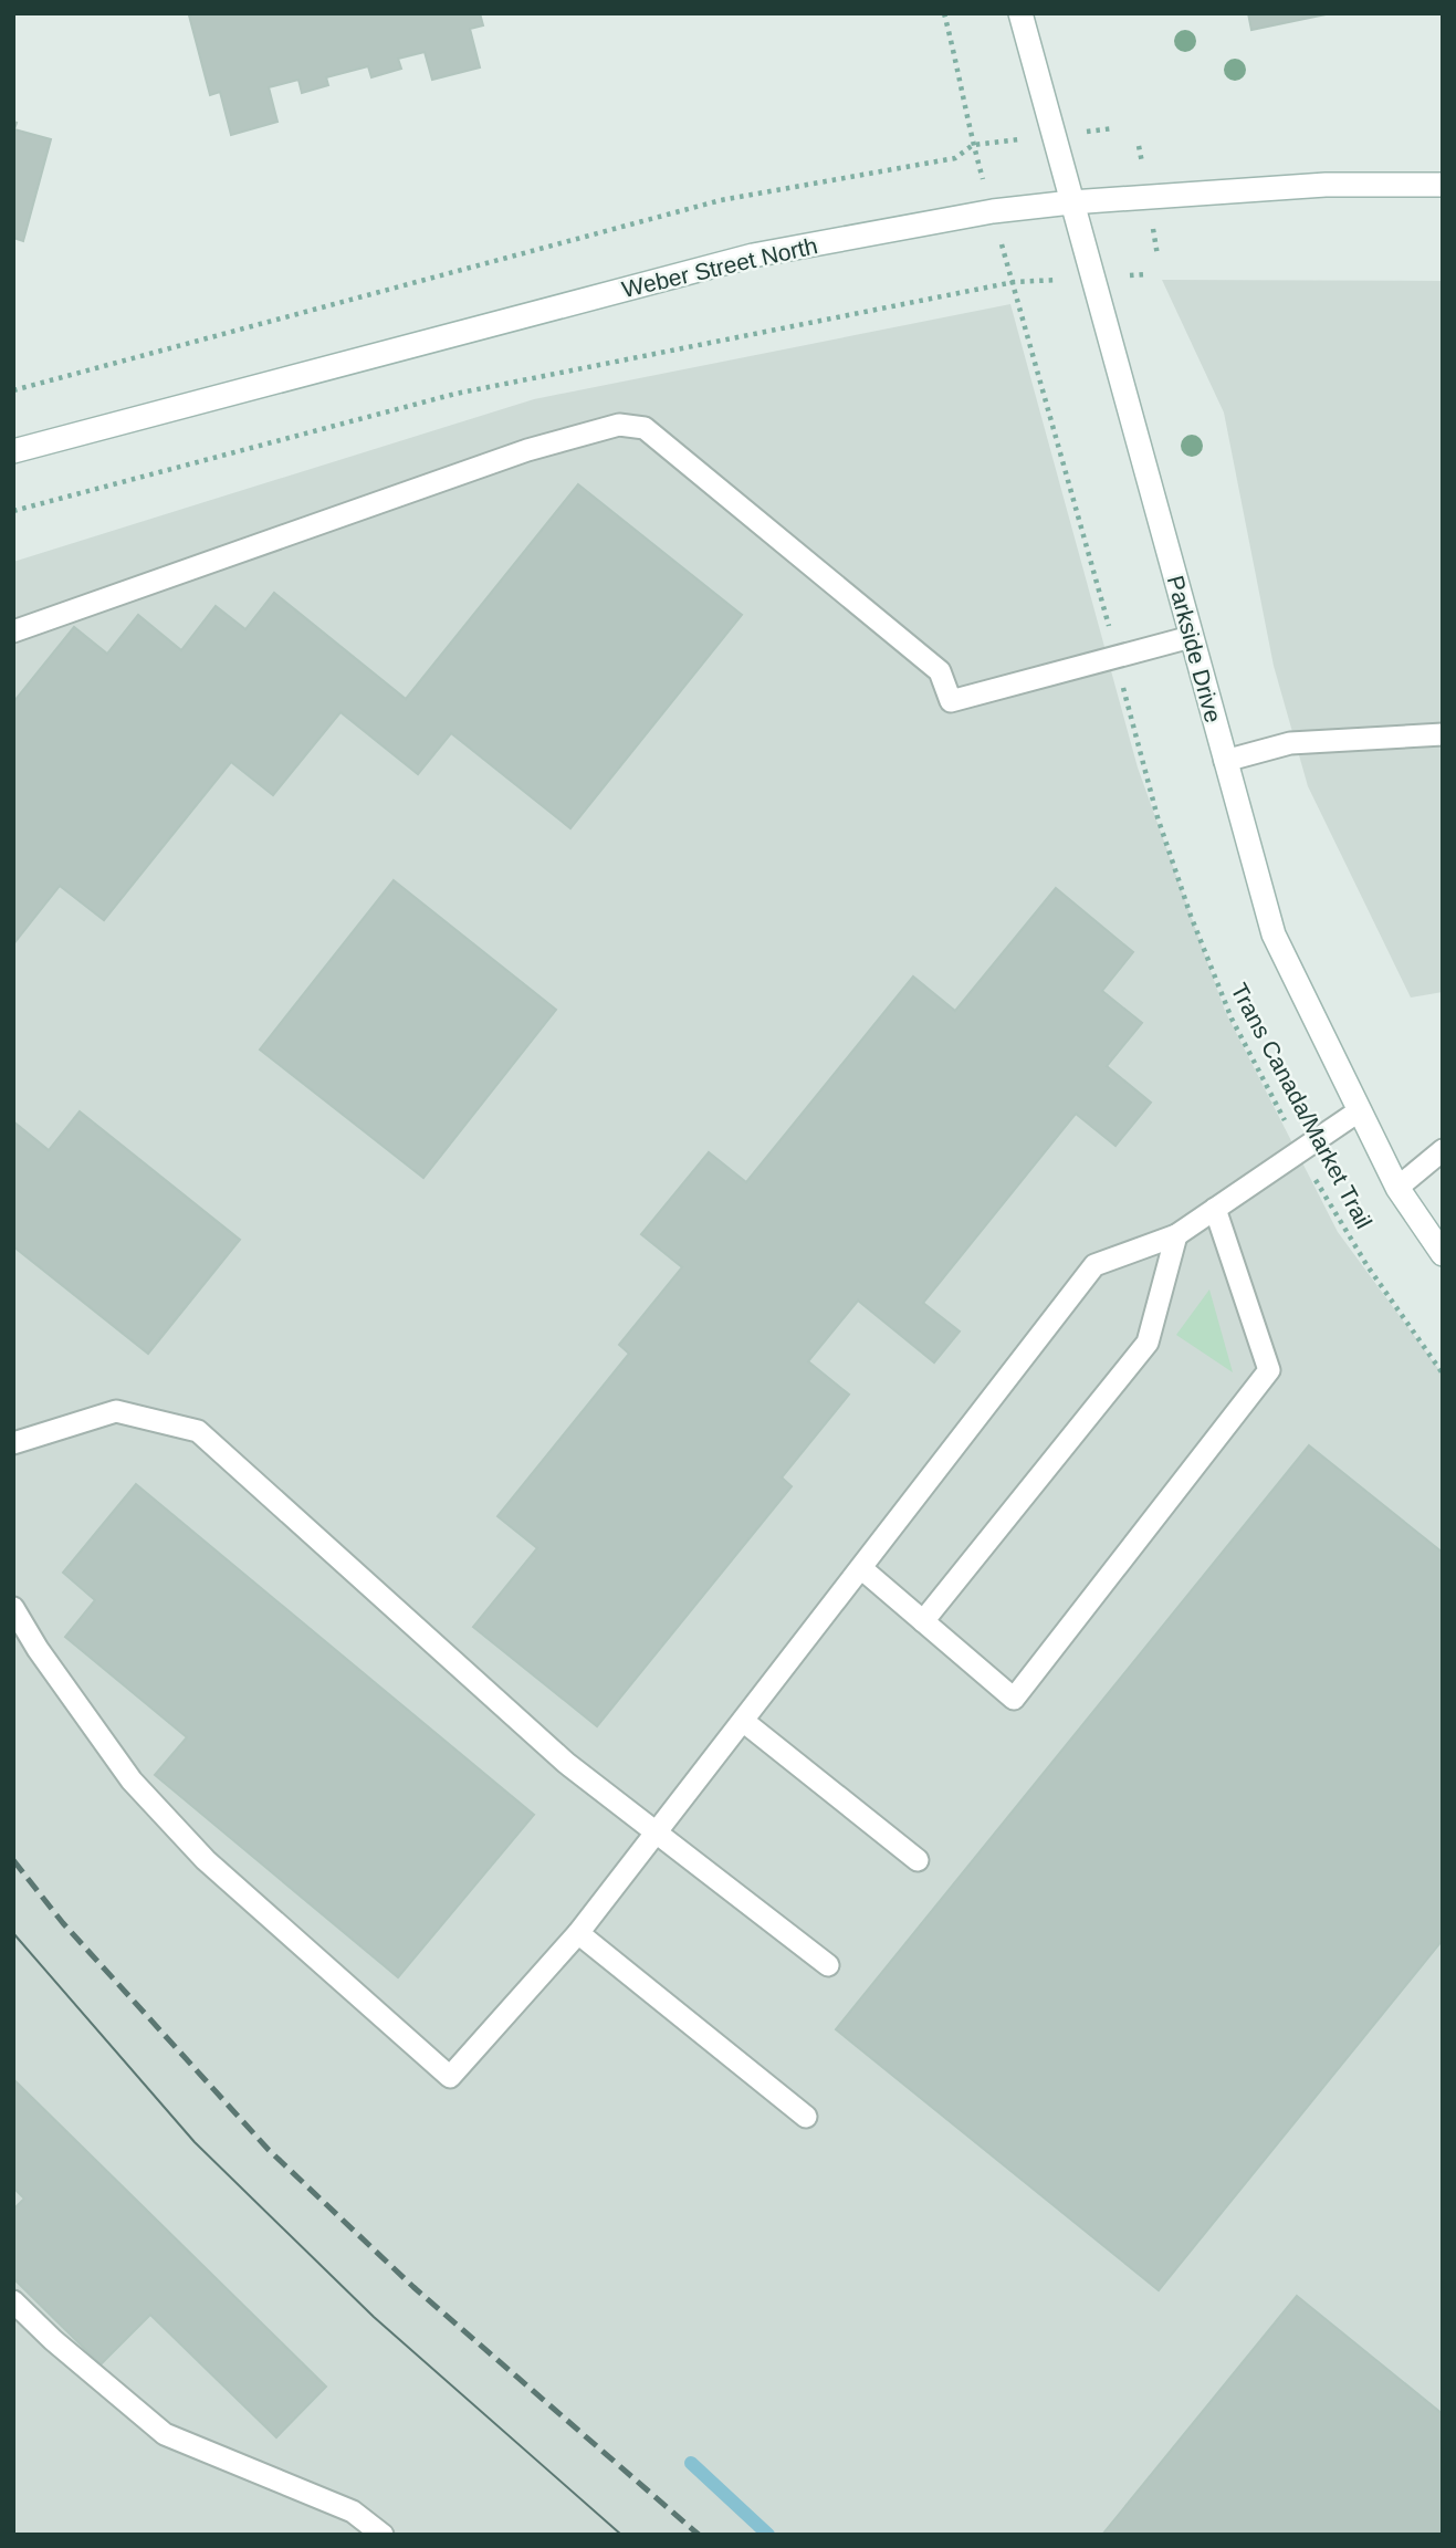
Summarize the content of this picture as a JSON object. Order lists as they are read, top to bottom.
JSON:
{
  "streets": {
    "main road": ["Weber Street North", "Parkside Drive"],
    "path": ["Trans Canada/Market Trail"]
  },
  "crossings": [
    ["Weber Street North", "Parkside Drive"]
  ]
}
